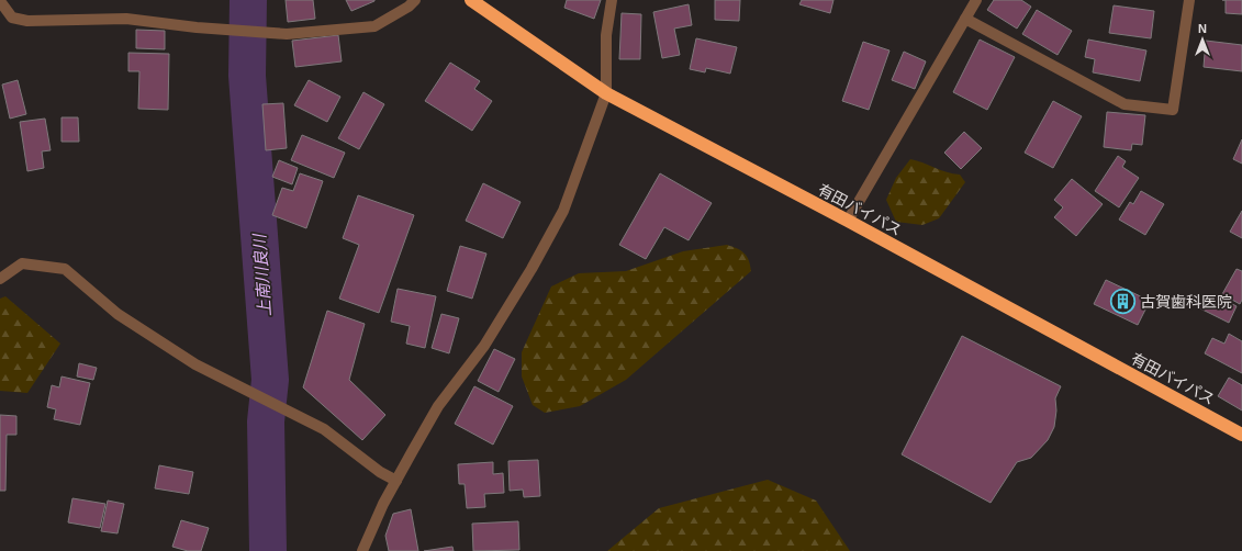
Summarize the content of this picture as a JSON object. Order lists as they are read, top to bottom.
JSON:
{
  "streets": {
    "highway": ["有田バイパス"]
  },
  "water": ["上南川良川"],
  "places": {
    "building": ["古賀歯科医院"]
  },
  "north": "top"
}
